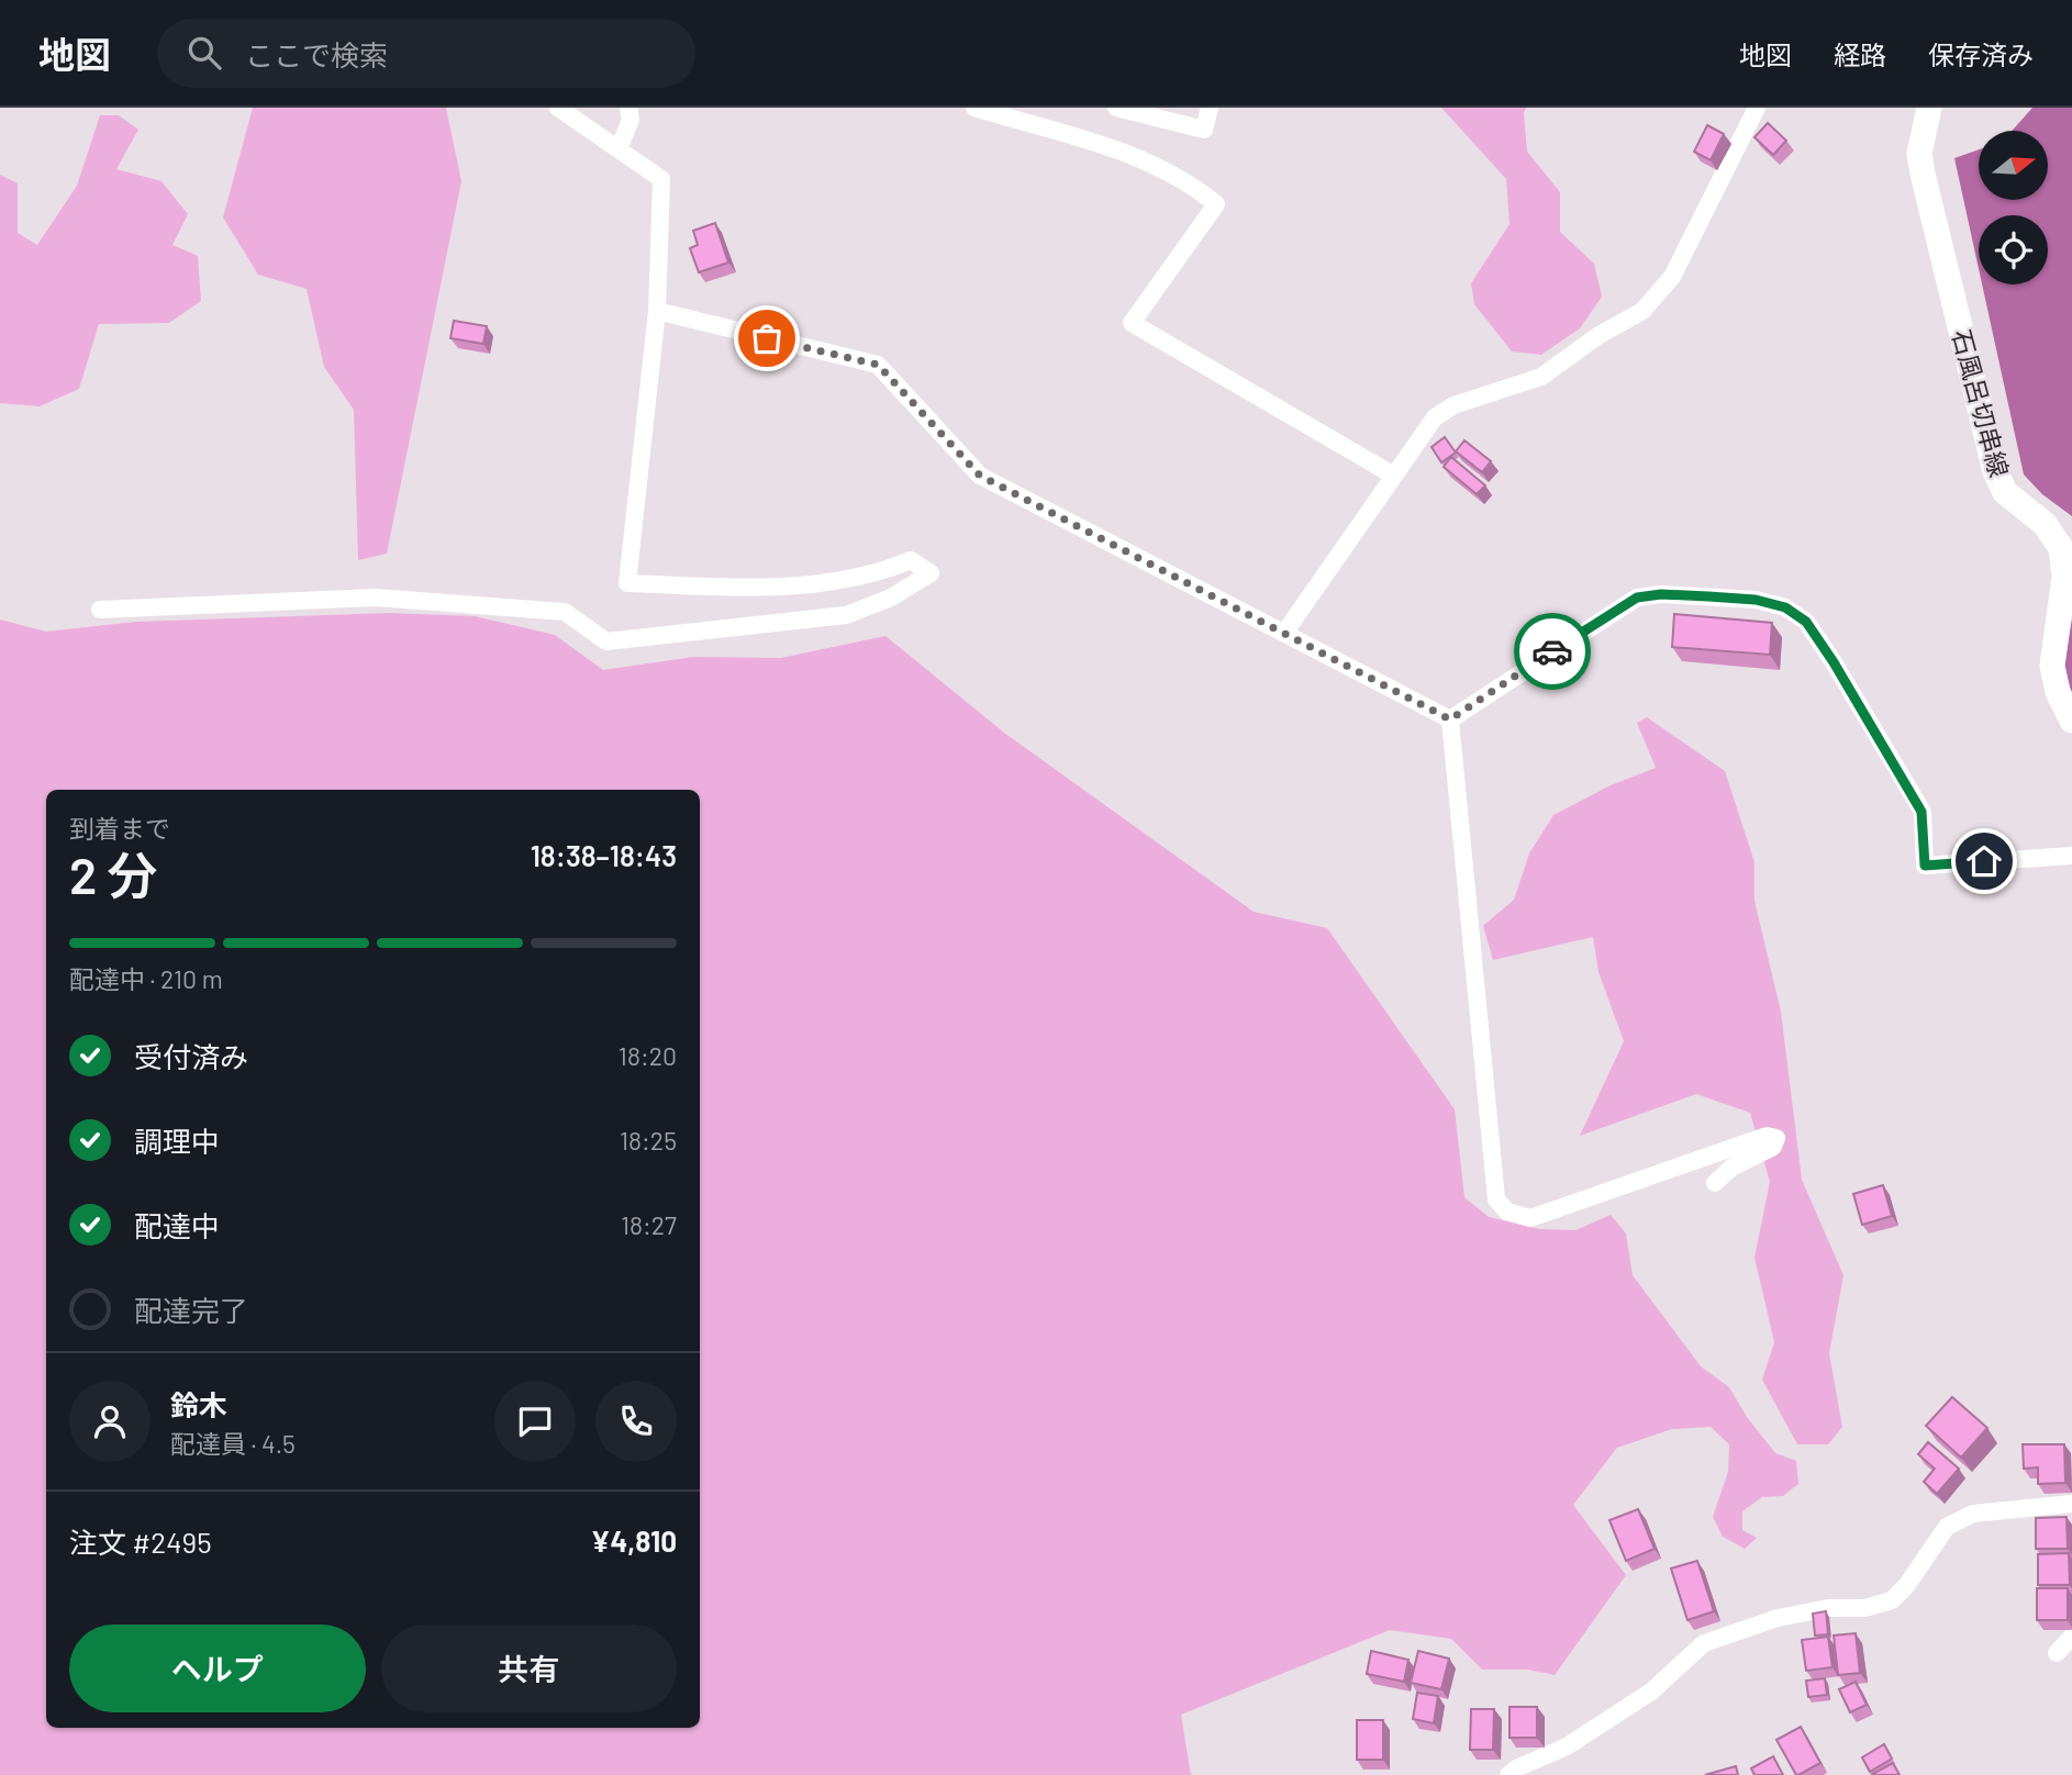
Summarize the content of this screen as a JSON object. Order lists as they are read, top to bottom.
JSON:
{
  "streets": {
    "main road": ["石風呂切串線"]
  },
  "north": "right",
  "page": {
    "header": "地図",
    "search": "ここで検索",
    "nav": ["地図", "経路", "保存済み"],
    "heading": ["2 分", "到着まで", "18:38–18:43"],
    "panel": [
      "鈴木",
      "配達員 · 4.5",
      "注文 #2495",
      "¥4,810"
    ],
    "bar": "配達中 · 210 m",
    "list": [
      ["受付済み", "18:20"],
      ["調理中", "18:25"],
      ["配達中", "18:27"],
      "配達完了"
    ],
    "buttons": ["ヘルプ", "共有"]
  }
}
